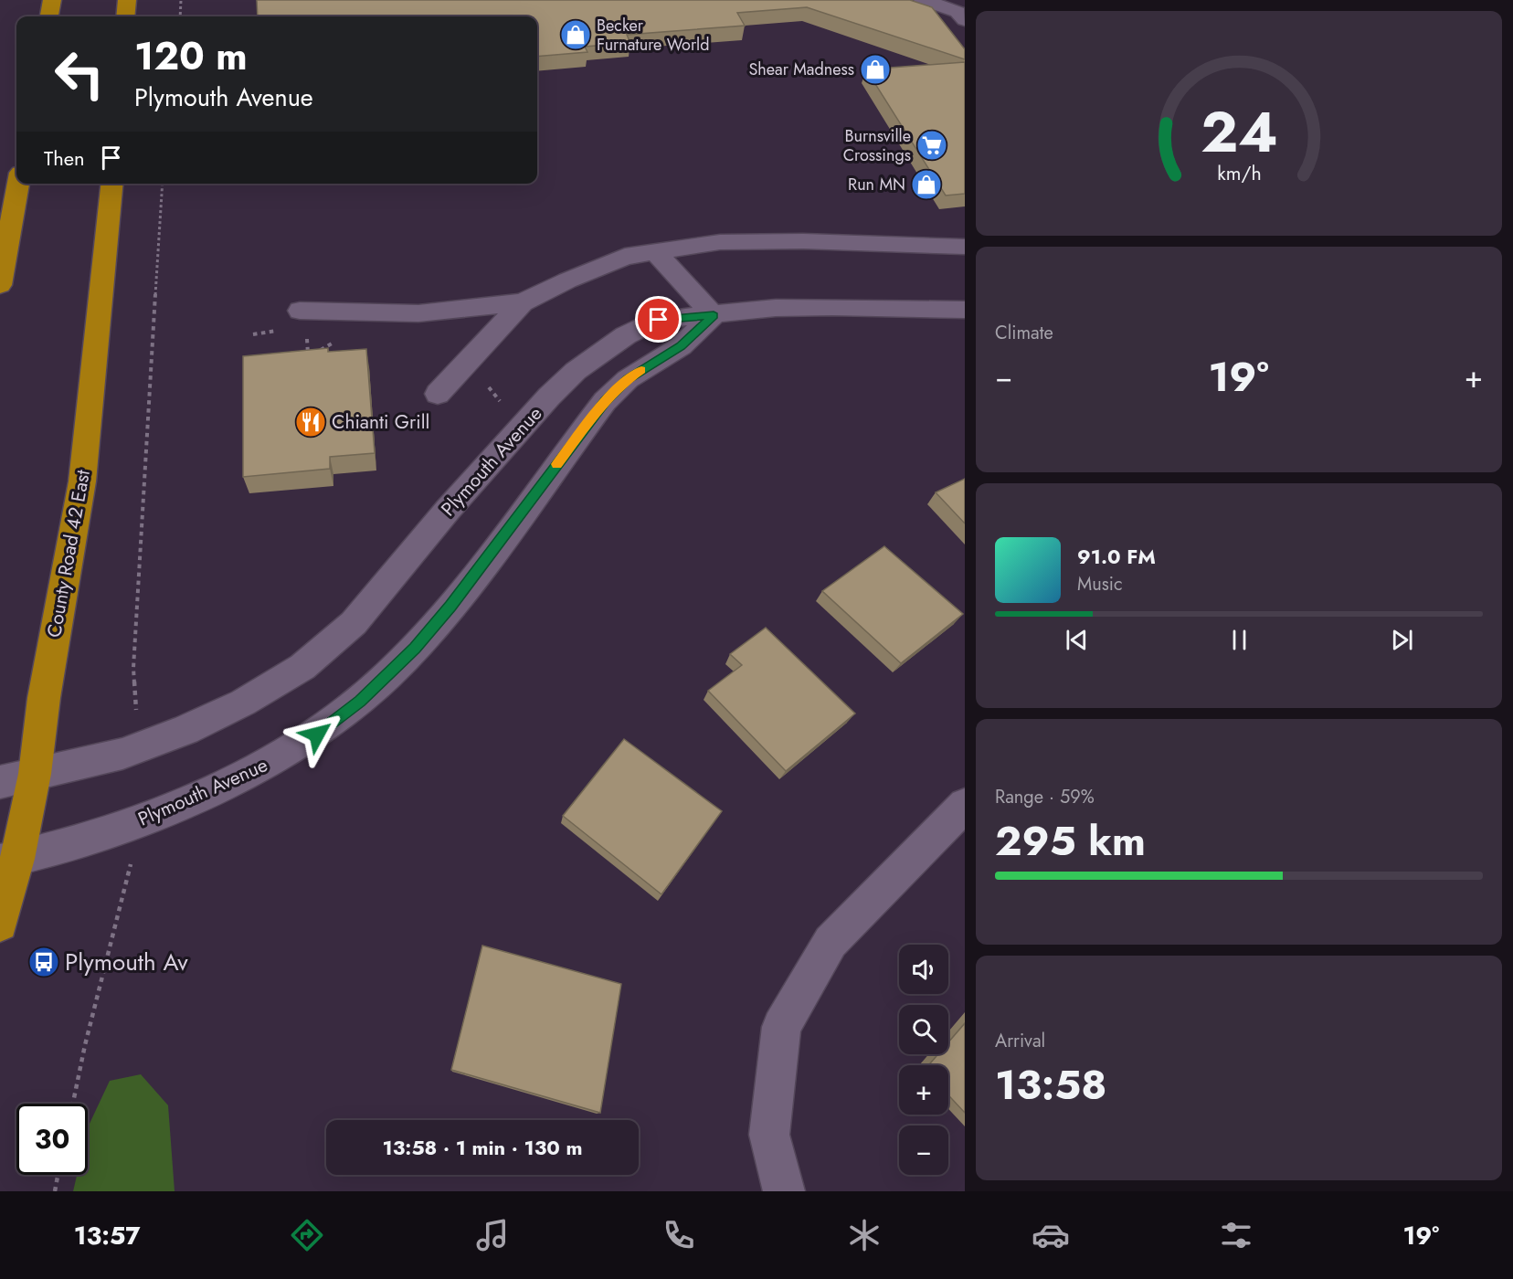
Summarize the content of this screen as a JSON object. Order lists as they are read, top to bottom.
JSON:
{
  "streets": {
    "highway": ["County Road 42 East"],
    "street": ["Plymouth Avenue"]
  },
  "crossings": [
    ["Plymouth Avenue", "County Road 42 East"]
  ],
  "places": {
    "shop": ["Becker Furnature World", "Shear Madness", "Run MN"],
    "supermarket": ["Burnsville Crossings"],
    "restaurant": ["Chianti Grill"],
    "bus stop": ["Plymouth Av"]
  },
  "page": {
    "turn": ["120 m", "Plymouth Avenue"],
    "then": "Then",
    "tile": [
      "Climate",
      ["Range · 59%", "295 km"],
      ["Arrival", "13:58"]
    ],
    "heat": ["−", "19°", "+"],
    "song": ["91.0 FM", "Music"],
    "map_buttons": ["+", "−"],
    "limit": "30",
    "trip": "13:58 · 1 min · 130 m",
    "tabs": ["13:57", "19°"],
    "gauge": ["24", "km/h"]
  }
}
